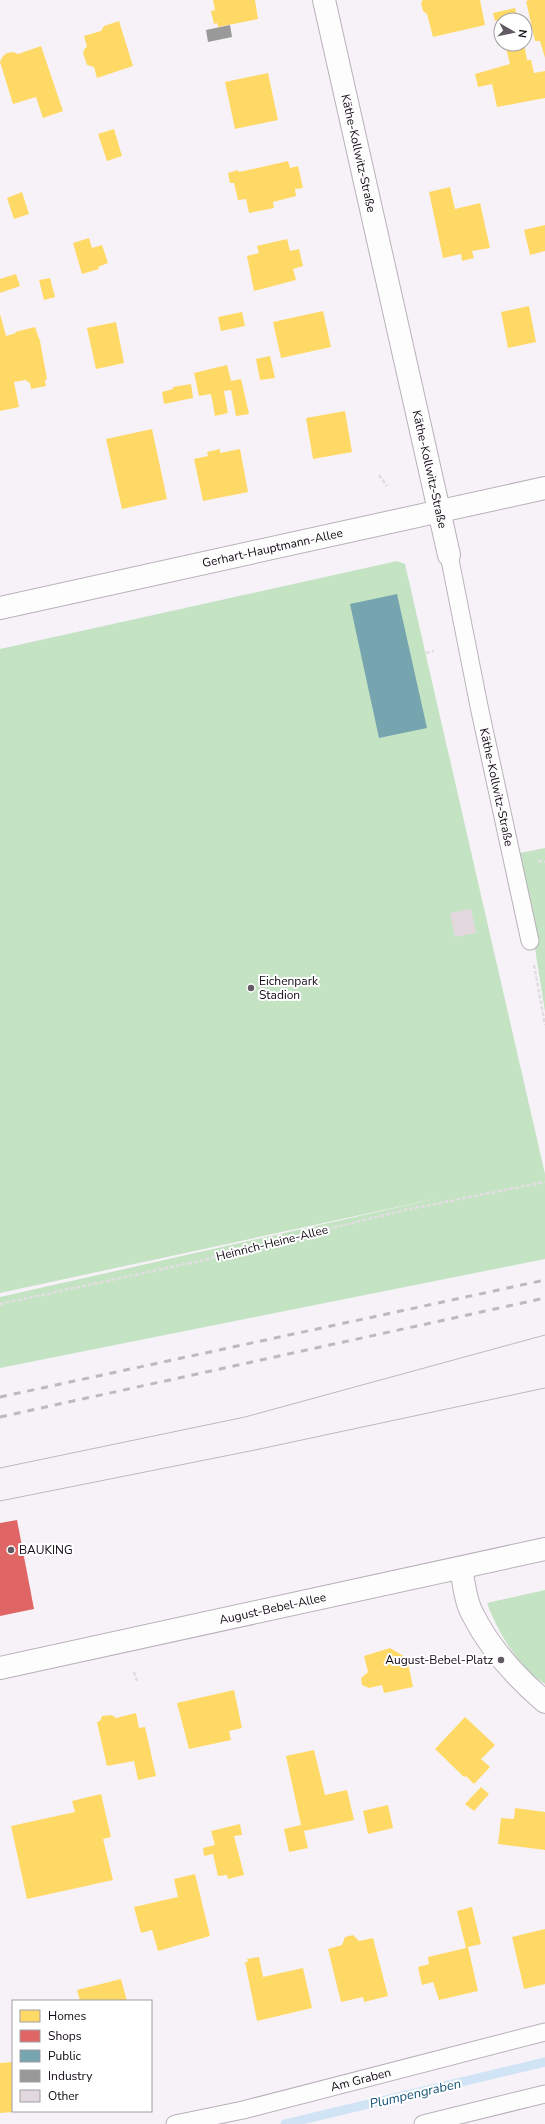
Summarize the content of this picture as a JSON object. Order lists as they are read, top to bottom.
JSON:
{
  "streets": {
    "street": ["Käthe-Kollwitz-Straße", "Gerhart-Hauptmann-Allee", "August-Bebel-Allee"],
    "lane": ["Am Graben"],
    "path": ["Heinrich-Heine-Allee"]
  },
  "crossings": [
    ["Käthe-Kollwitz-Straße", "Gerhart-Hauptmann-Allee"]
  ],
  "water": ["Plumpengraben"],
  "places": ["Eichenpark Stadion", "BAUKING", "August-Bebel-Platz"],
  "legend": [
    "Homes",
    "Shops",
    "Public",
    "Industry",
    "Other"
  ],
  "north": "right"
}
